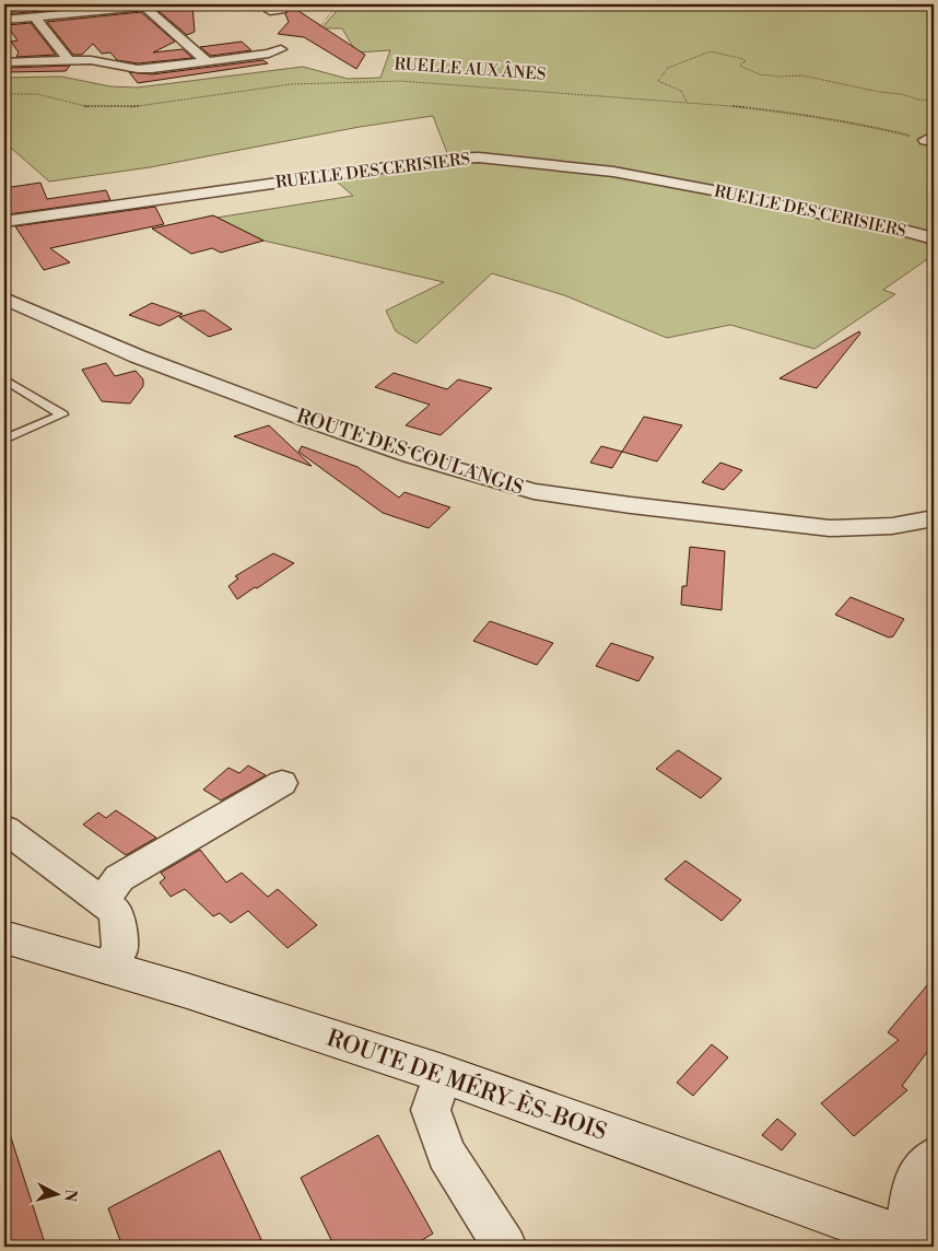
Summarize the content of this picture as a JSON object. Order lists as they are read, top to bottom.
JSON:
{
  "streets": {
    "street": ["RUELLE DES CERISIERS", "ROUTE DES COULANGIS", "ROUTE DE MÉRY-ÈS-BOIS"],
    "path": ["RUELLE AUX ÂNES"]
  },
  "north": "right"
}
